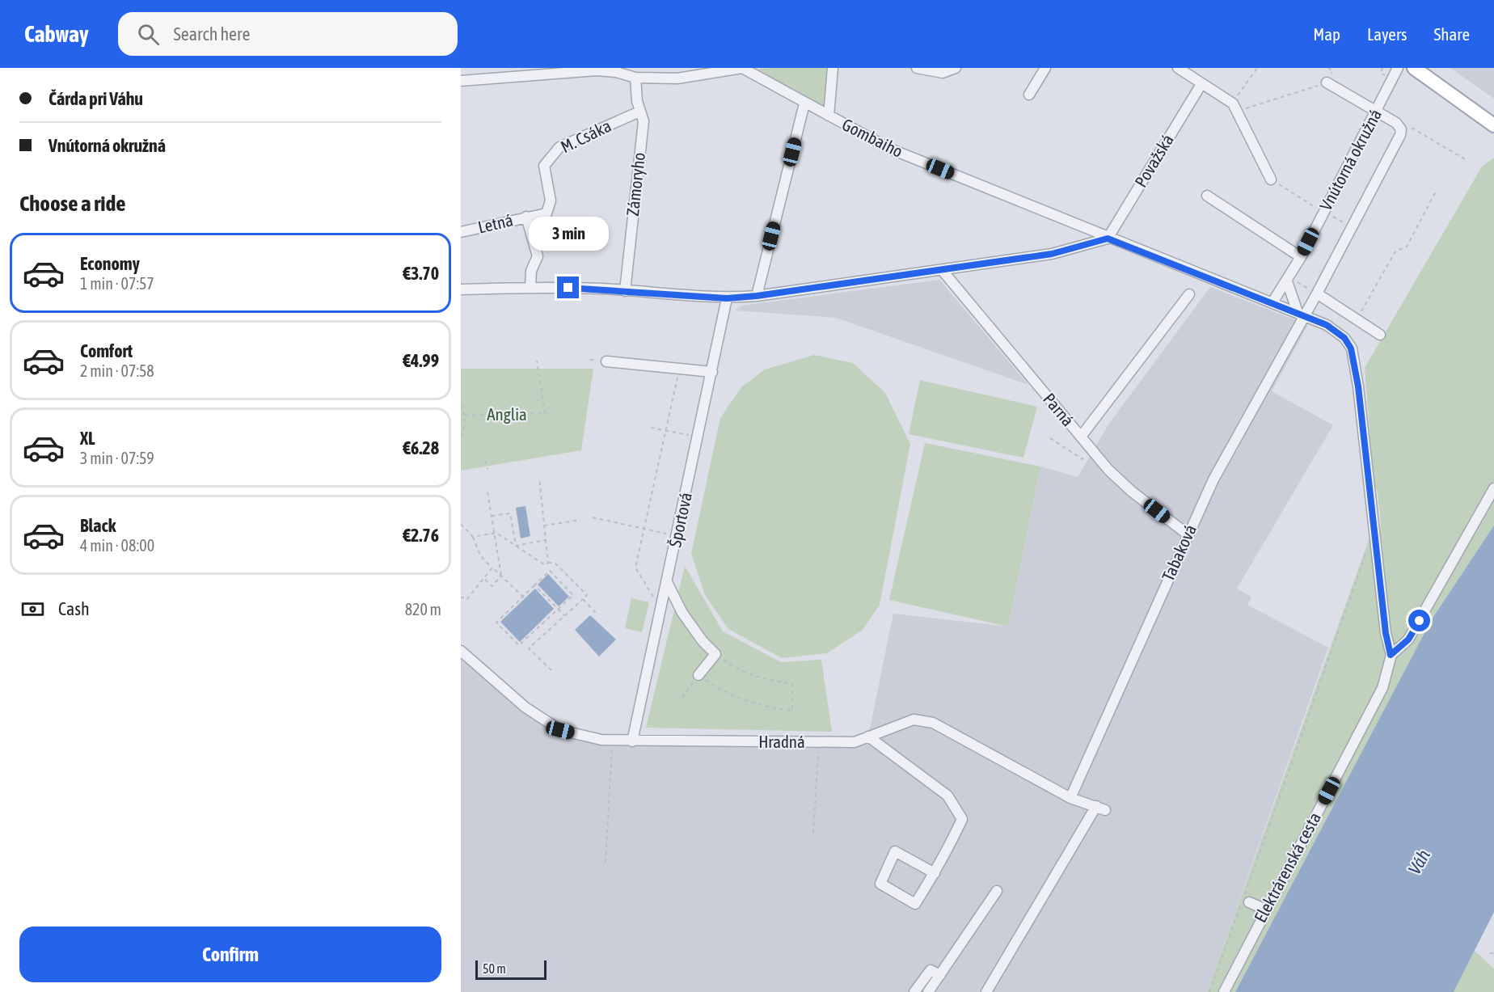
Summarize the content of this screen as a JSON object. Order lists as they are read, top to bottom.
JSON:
{
  "streets": {
    "street": [
      "M. Csáka",
      "Gombaiho",
      "Vnútorná okružná",
      "Považská",
      "Zámoryho",
      "Letná",
      "Parná",
      "Športová",
      "Tabaková",
      "Hradná",
      "Elektrárenská cesta"
    ]
  },
  "crossings": [
    ["M. Csáka", "Zámoryho"],
    ["M. Csáka", "Letná"],
    ["Gombaiho", "Považská"],
    ["Gombaiho", "Zámoryho"],
    ["Vnútorná okružná", "Tabaková"],
    ["Parná", "Tabaková"],
    ["Športová", "Hradná"],
    ["Tabaková", "Hradná"],
    ["Tabaková", "Elektrárenská cesta"]
  ],
  "water": ["Váh"],
  "parks": ["Anglia"],
  "scale_bar": "50 m",
  "page": {
    "header": "Cabway",
    "search": "Search here",
    "nav": ["Map", "Layers", "Share"],
    "banner": ["Čárda pri Váhu", "Vnútorná okružná"],
    "heading": "Choose a ride",
    "bubble": "3 min",
    "list": [
      {
        "name": "Economy",
        "note": "1 min · 07:57",
        "value": "€3.70"
      },
      {
        "name": "Comfort",
        "note": "2 min · 07:58",
        "value": "€4.99"
      },
      {
        "name": "XL",
        "note": "3 min · 07:59",
        "value": "€6.28"
      },
      {
        "name": "Black",
        "note": "4 min · 08:00",
        "value": "€2.76"
      }
    ],
    "pay": ["Cash", "820 m"],
    "buttons": "Confirm",
    "scale": "50 m"
  }
}
